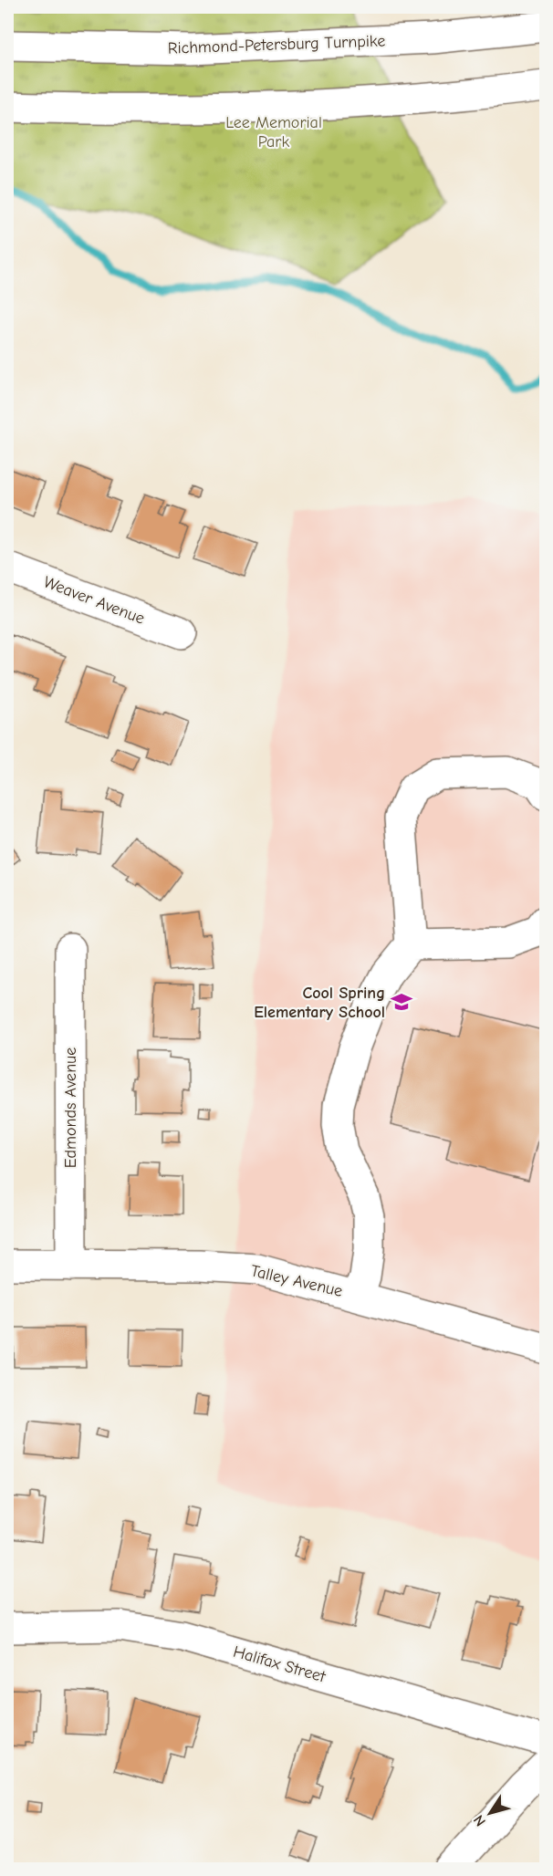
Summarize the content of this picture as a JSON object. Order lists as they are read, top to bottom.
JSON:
{
  "streets": {
    "main road": [
      "Richmond-Petersburg Turnpike",
      "Weaver Avenue",
      "Edmonds Avenue",
      "Talley Avenue",
      "Halifax Street"
    ]
  },
  "crossings": [
    ["Edmonds Avenue", "Talley Avenue"]
  ],
  "parks": ["Lee Memorial Park"],
  "places": {
    "school or university": ["Cool Spring Elementary School"]
  },
  "north": "bottom left"
}
